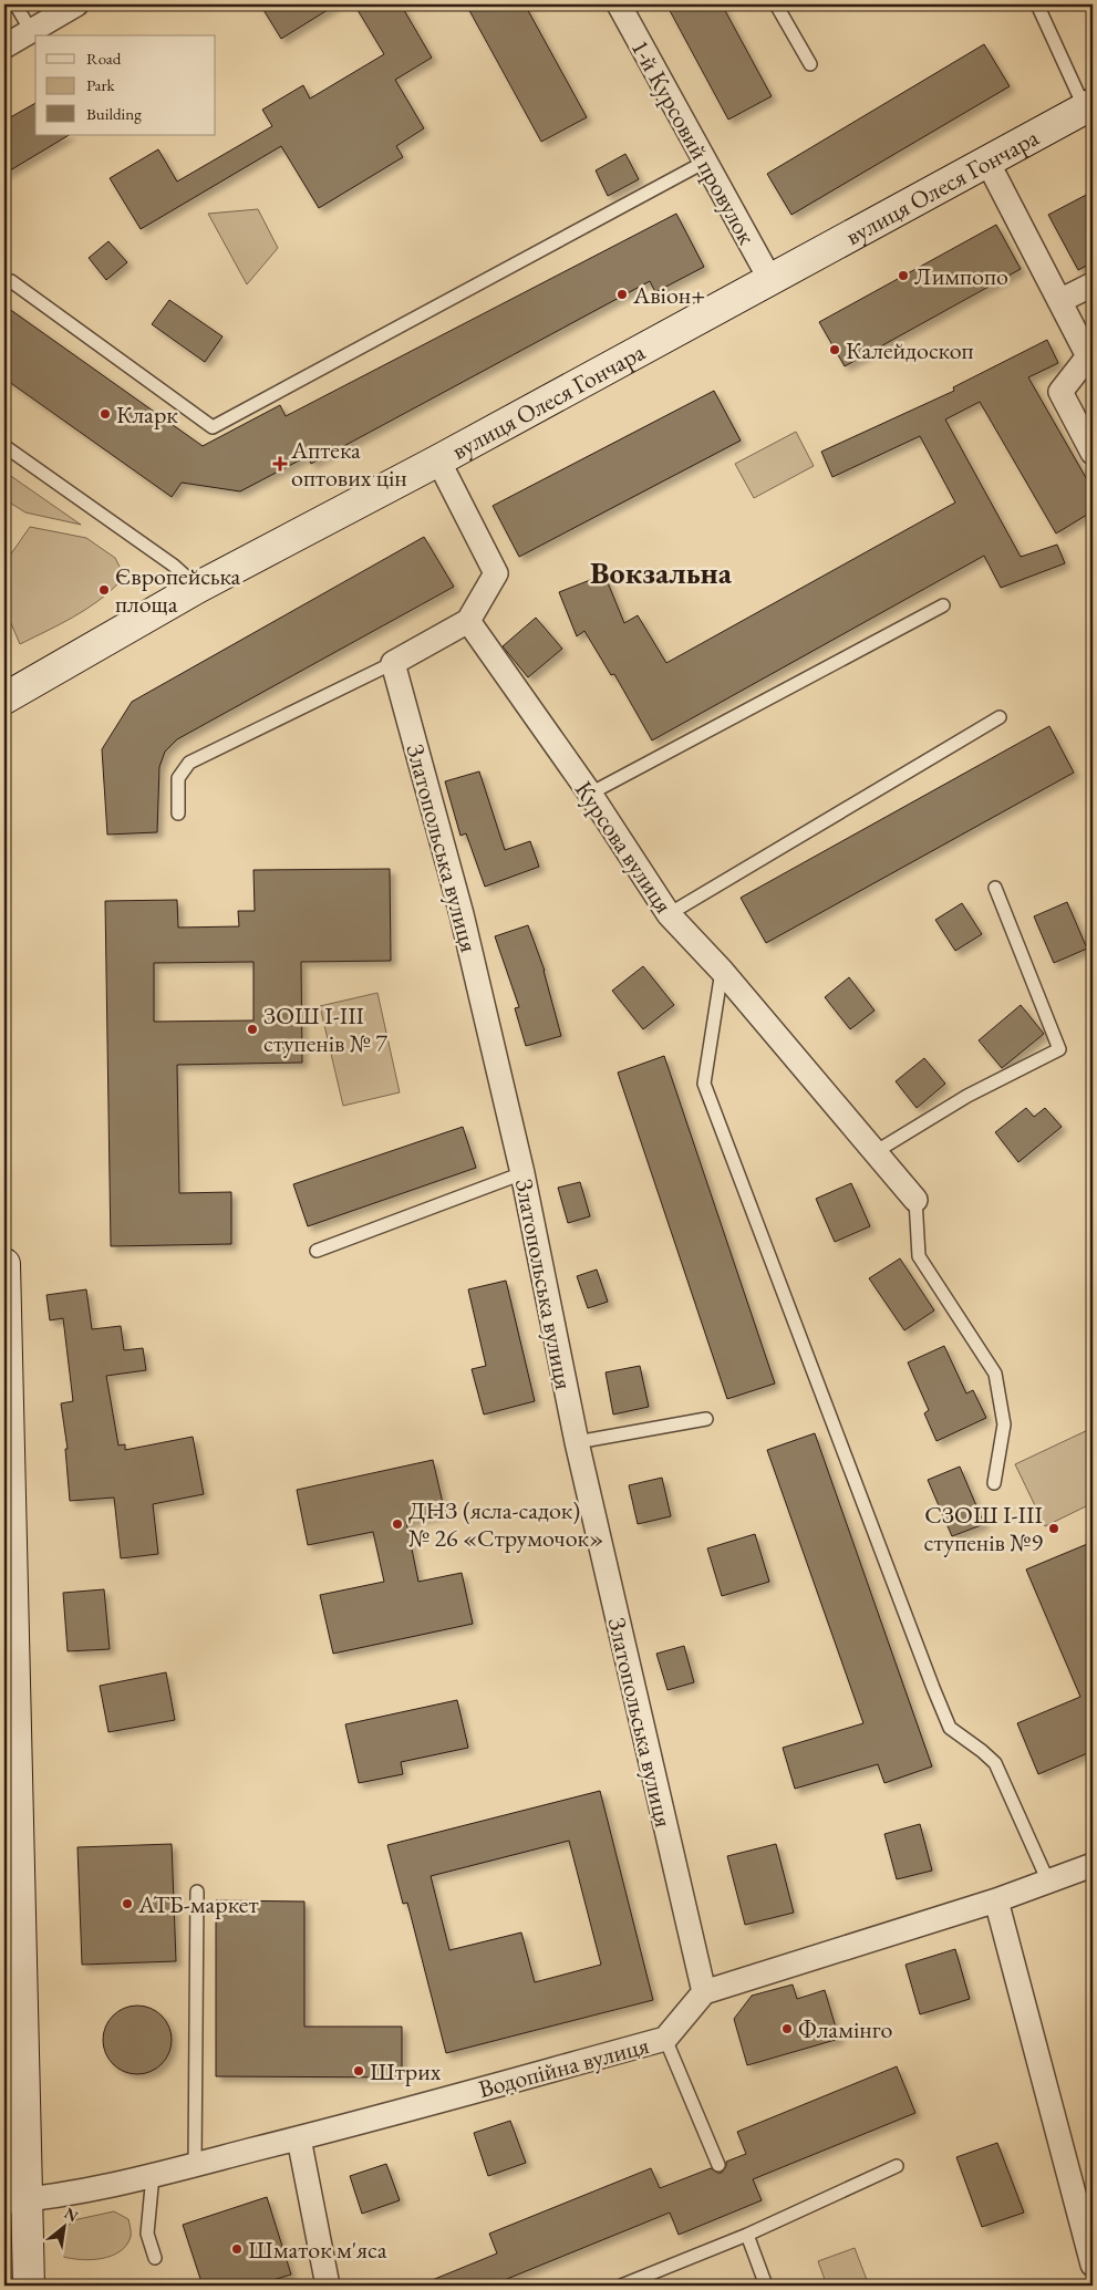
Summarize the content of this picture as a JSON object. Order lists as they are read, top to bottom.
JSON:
{
  "streets": {
    "street": [
      "1-й Курсовий провулок",
      "вулиця Олеся Гончара",
      "Курсова вулиця",
      "Златопольська вулиця",
      "Водопійна вулиця"
    ]
  },
  "crossings": [
    ["1-й Курсовий провулок", "вулиця Олеся Гончара"],
    ["Златопольська вулиця", "Водопійна вулиця"]
  ],
  "districts": ["Вокзальна"],
  "places": {
    "other": [
      "Лимпопо",
      "Авіон+",
      "Калейдоскоп",
      "Кларк",
      "Європейська площа",
      "ЗОШ І-ІІІ ступенів № 7",
      "ДНЗ (ясла-садок) № 26 «Струмочок»",
      "СЗОШ І-ІІІ ступенів №9",
      "АТБ-маркет",
      "Фламінго",
      "Штрих",
      "Шматок м'яса"
    ],
    "health": ["Аптека оптових цін"]
  },
  "legend": ["Road", "Park", "Building"],
  "north": "top right"
}
